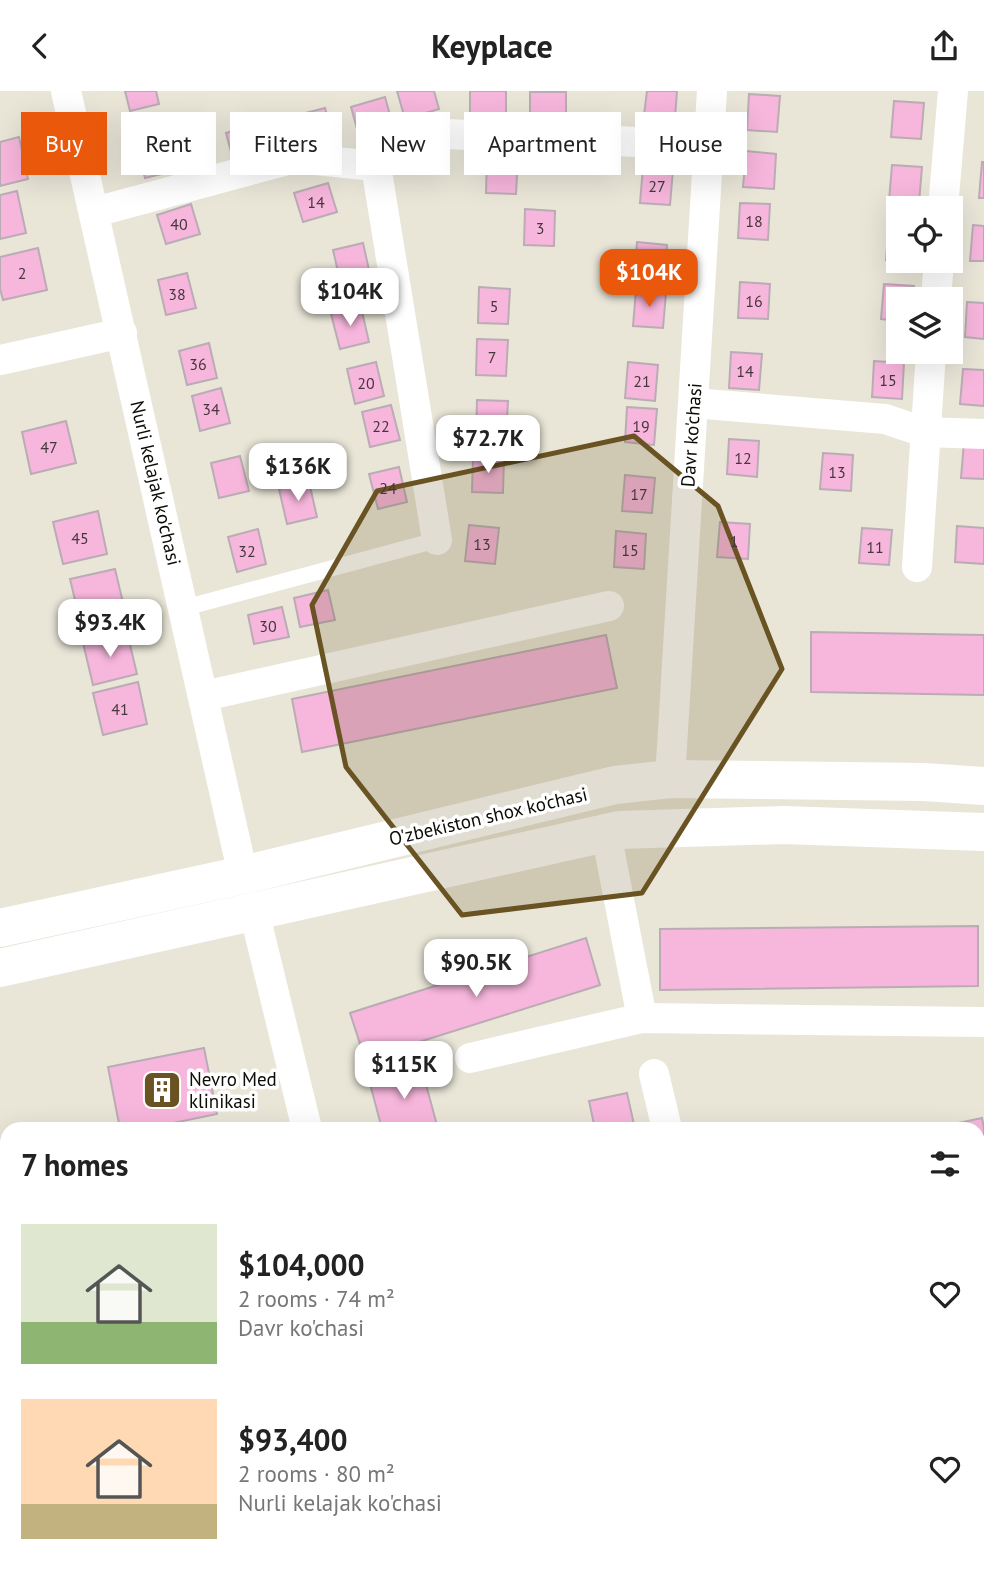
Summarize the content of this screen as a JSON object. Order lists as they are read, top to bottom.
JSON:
{
  "streets": {
    "main road": ["O'zbekiston shox ko'chasi"],
    "street": ["Davr ko'chasi", "Nurli kelajak ko'chasi"]
  },
  "crossings": [
    ["Davr ko'chasi", "O'zbekiston shox ko'chasi"],
    ["Nurli kelajak ko'chasi", "O'zbekiston shox ko'chasi"]
  ],
  "places": {
    "building": ["Nevro Med klinikasi"]
  },
  "house_numbers": [
    "27",
    "14",
    "18",
    "40",
    "3",
    "2",
    "38",
    "16",
    "5",
    "7",
    "36",
    "14",
    "15",
    "21",
    "20",
    "34",
    "22",
    "19",
    "47",
    "12",
    "13",
    "24",
    "17",
    "45",
    "1",
    "13",
    "11",
    "15",
    "32",
    "30",
    "41"
  ],
  "page": {
    "header": "Keyplace",
    "chip": [
      "Buy",
      "Rent",
      "Filters",
      "New",
      "Apartment",
      "House"
    ],
    "price": [
      "$104K",
      "$104K",
      "$72.7K",
      "$136K",
      "$93.4K",
      "$90.5K",
      "$115K"
    ],
    "heading": "7 homes",
    "list": [
      {
        "name": "$104,000",
        "note": "2 rooms · 74 m² · Davr ko'chasi"
      },
      {
        "name": "$93,400",
        "note": "2 rooms · 80 m² · Nurli kelajak ko'chasi"
      }
    ]
  }
}
